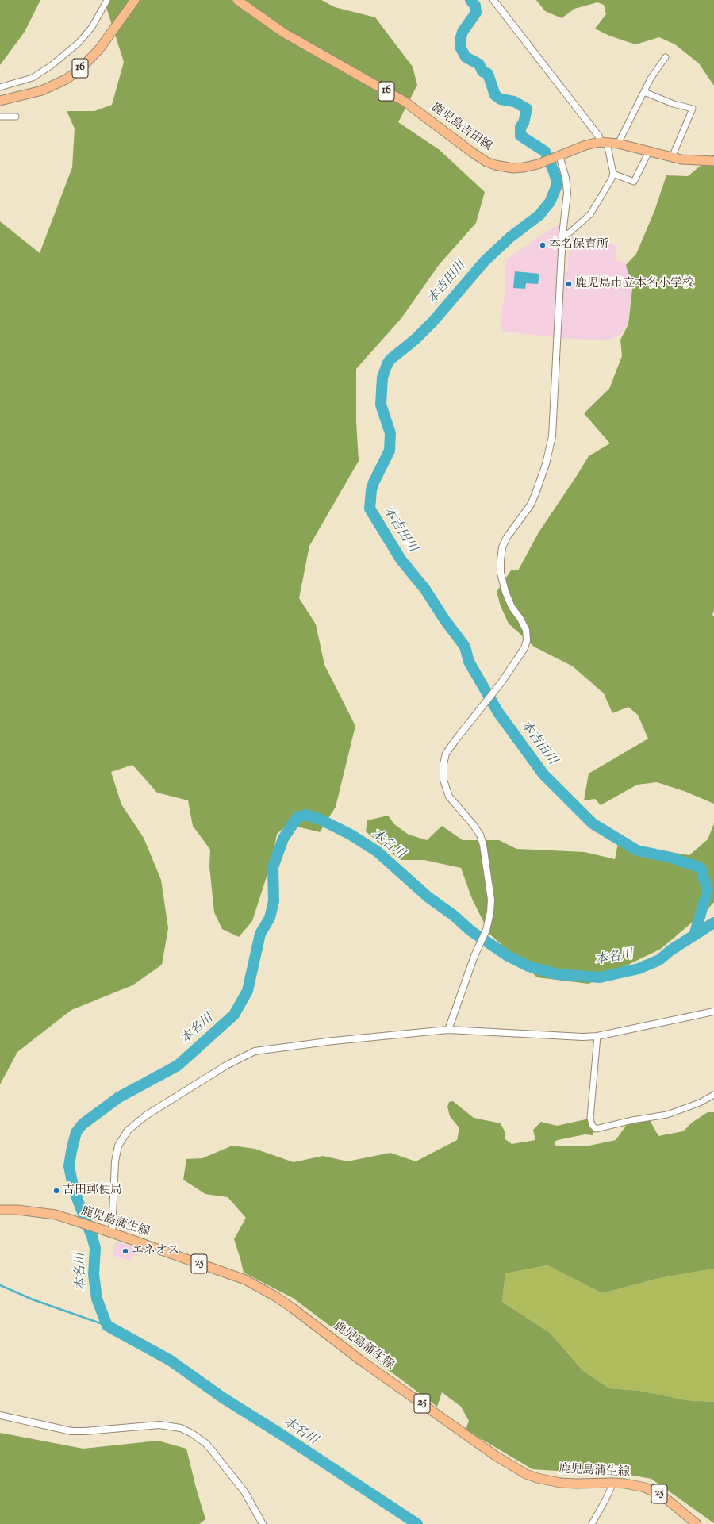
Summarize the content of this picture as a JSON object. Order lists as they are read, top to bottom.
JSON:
{
  "streets": {
    "main road": [
      "16",
      "鹿児島吉田線",
      "鹿児島蒲生線",
      "25"
    ]
  },
  "water": ["本吉田川", "本名川"],
  "places": [
    "本名保育所",
    "鹿児島市立本名小学校",
    "吉田郵便局",
    "エネオス"
  ]
}
